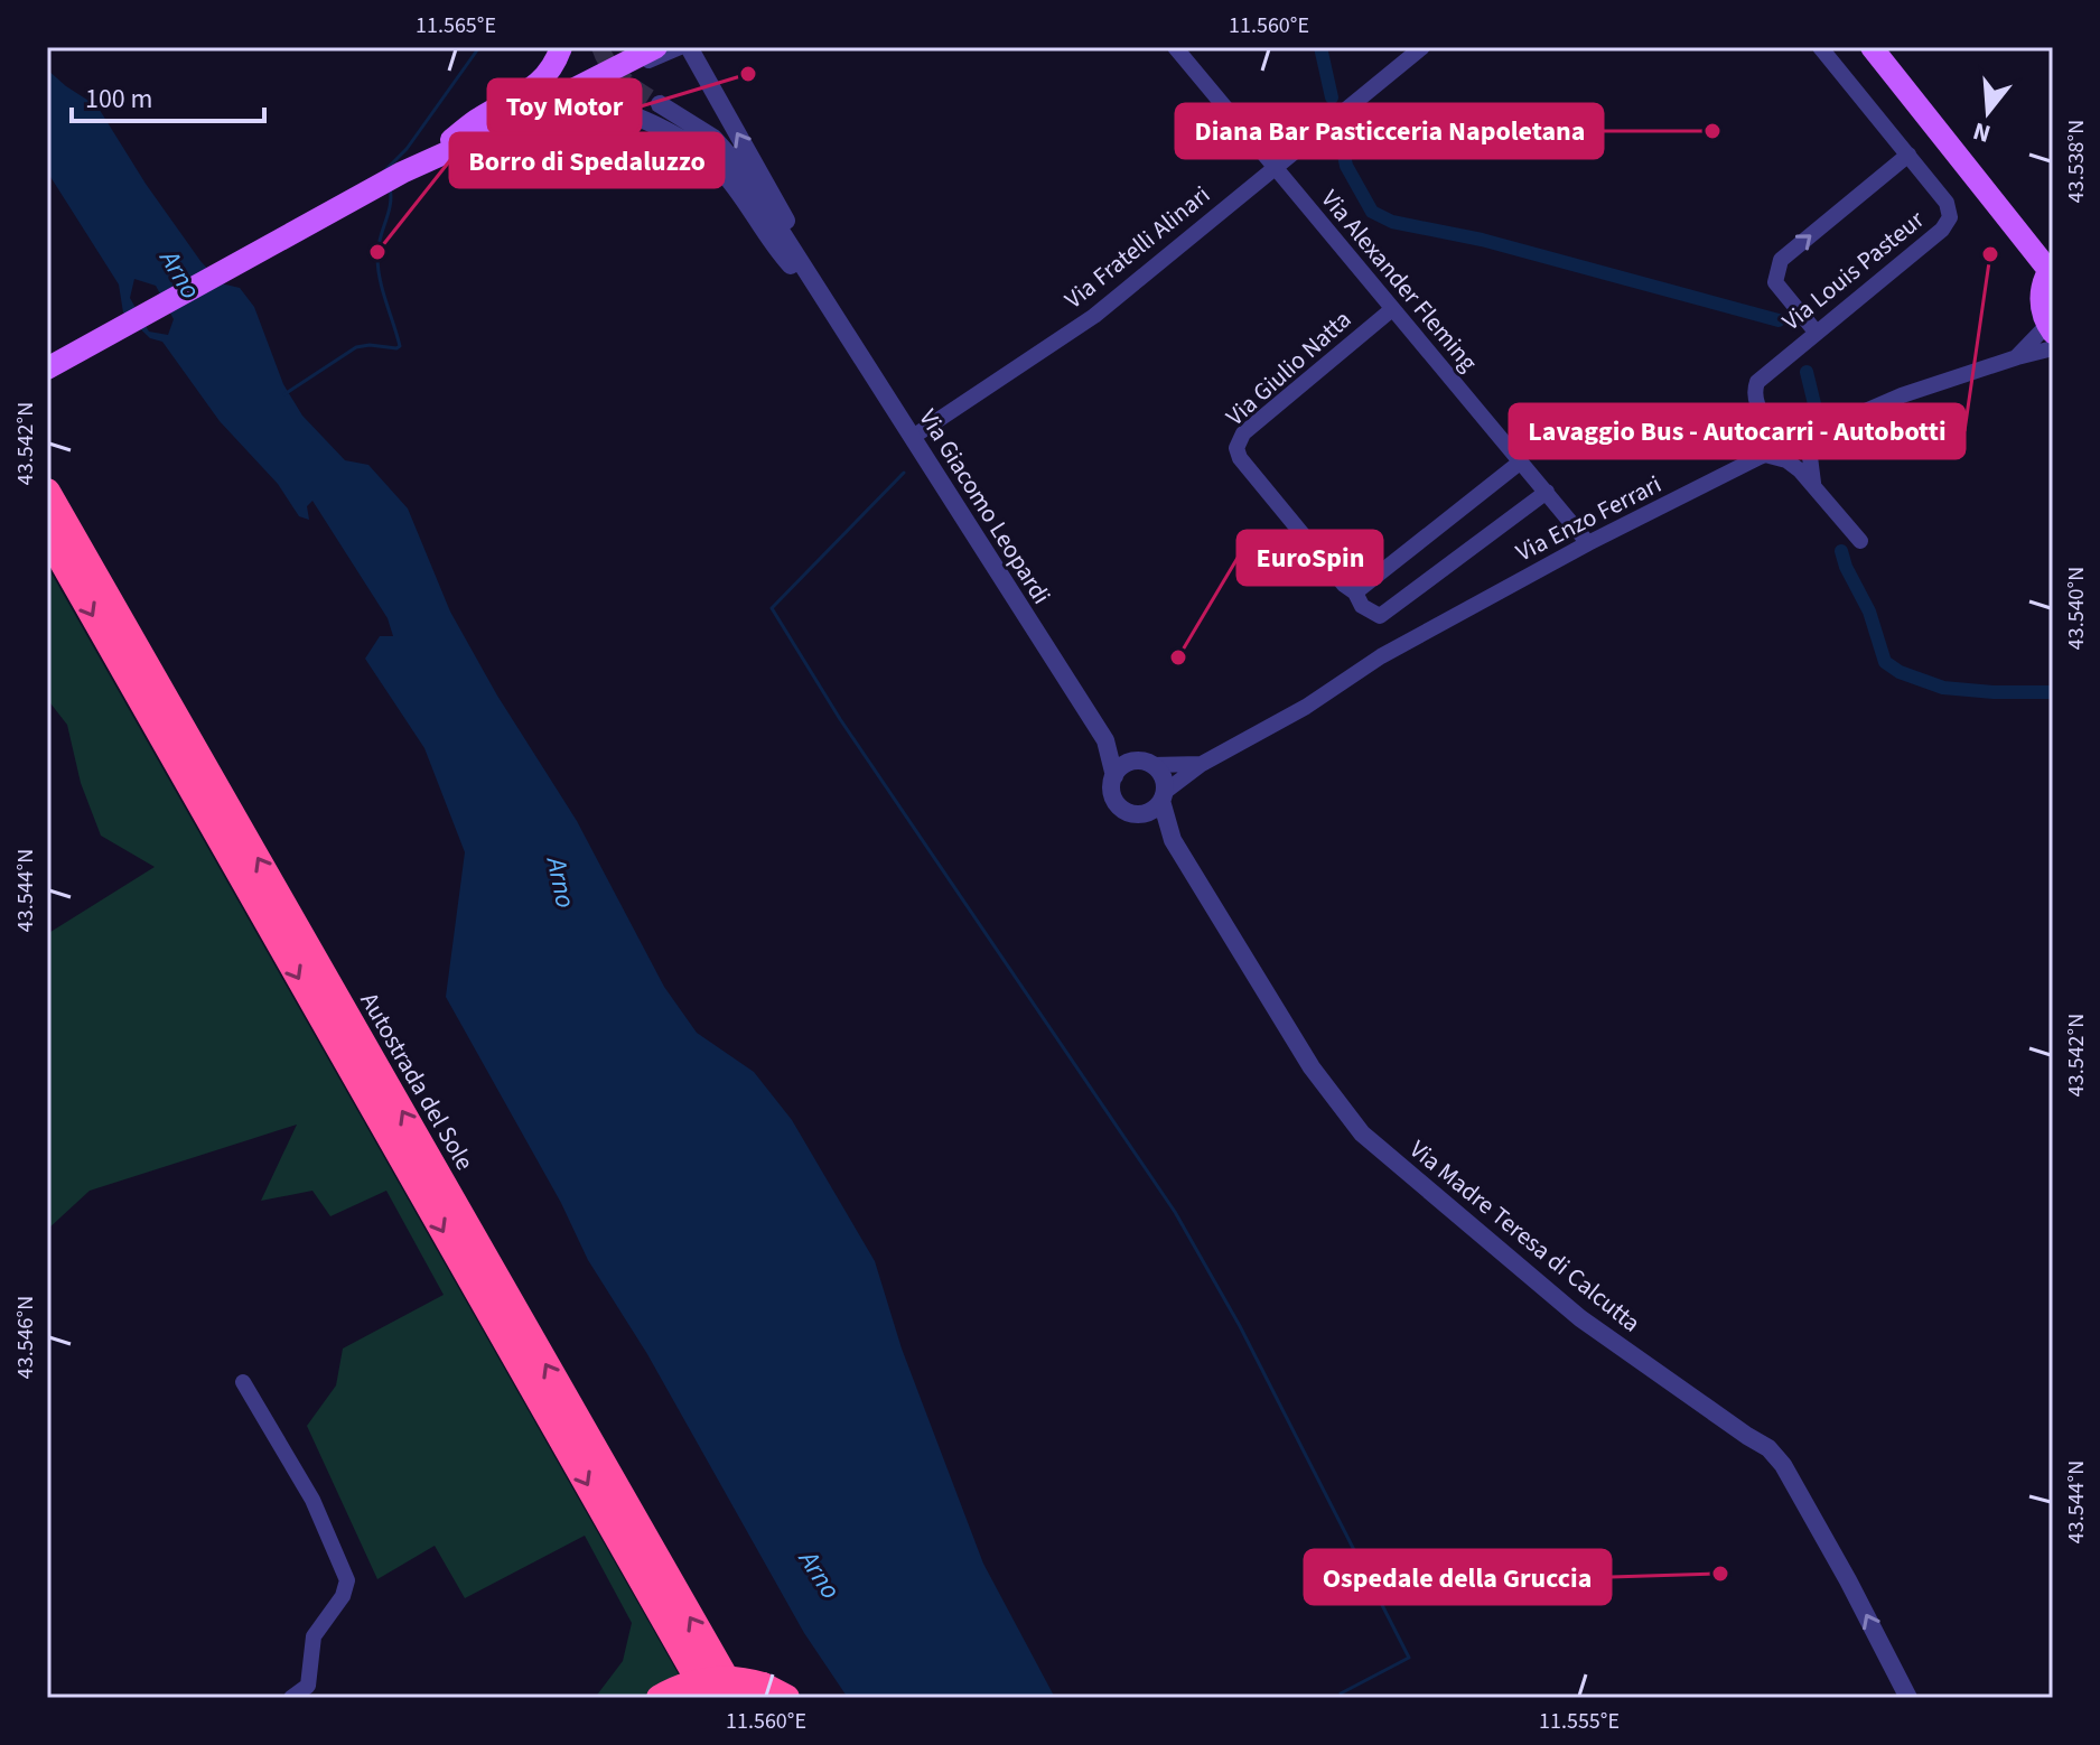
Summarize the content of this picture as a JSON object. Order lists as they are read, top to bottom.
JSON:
{
  "streets": {
    "highway": ["Autostrada del Sole"],
    "street": [
      "Via Fratelli Alinari",
      "Via Louis Pasteur",
      "Via Alexander Fleming",
      "Via Giulio Natta",
      "Via Giacomo Leopardi",
      "Via Enzo Ferrari",
      "Via Madre Teresa di Calcutta"
    ]
  },
  "crossings": [
    ["Via Fratelli Alinari", "Via Alexander Fleming"],
    ["Via Fratelli Alinari", "Via Giacomo Leopardi"],
    ["Via Louis Pasteur", "Via Enzo Ferrari"],
    ["Via Alexander Fleming", "Via Giulio Natta"],
    ["Via Alexander Fleming", "Via Enzo Ferrari"],
    ["Via Giacomo Leopardi", "Via Enzo Ferrari"],
    ["Via Giacomo Leopardi", "Via Madre Teresa di Calcutta"]
  ],
  "one_way": ["Via Madre Teresa di Calcutta"],
  "water": ["Arno"],
  "places": [
    "Toy Motor",
    "Diana Bar Pasticceria Napoletana",
    "Borro di Spedaluzzo",
    "Lavaggio Bus - Autocarri - Autobotti",
    "EuroSpin",
    "Ospedale della Gruccia"
  ],
  "scale_bar": "100 m",
  "north": "bottom",
  "coordinates": [
    "11.565°E",
    "11.560°E",
    "43.538°N",
    "43.542°N",
    "43.540°N",
    "43.544°N",
    "43.546°N",
    "11.555°E"
  ]
}
